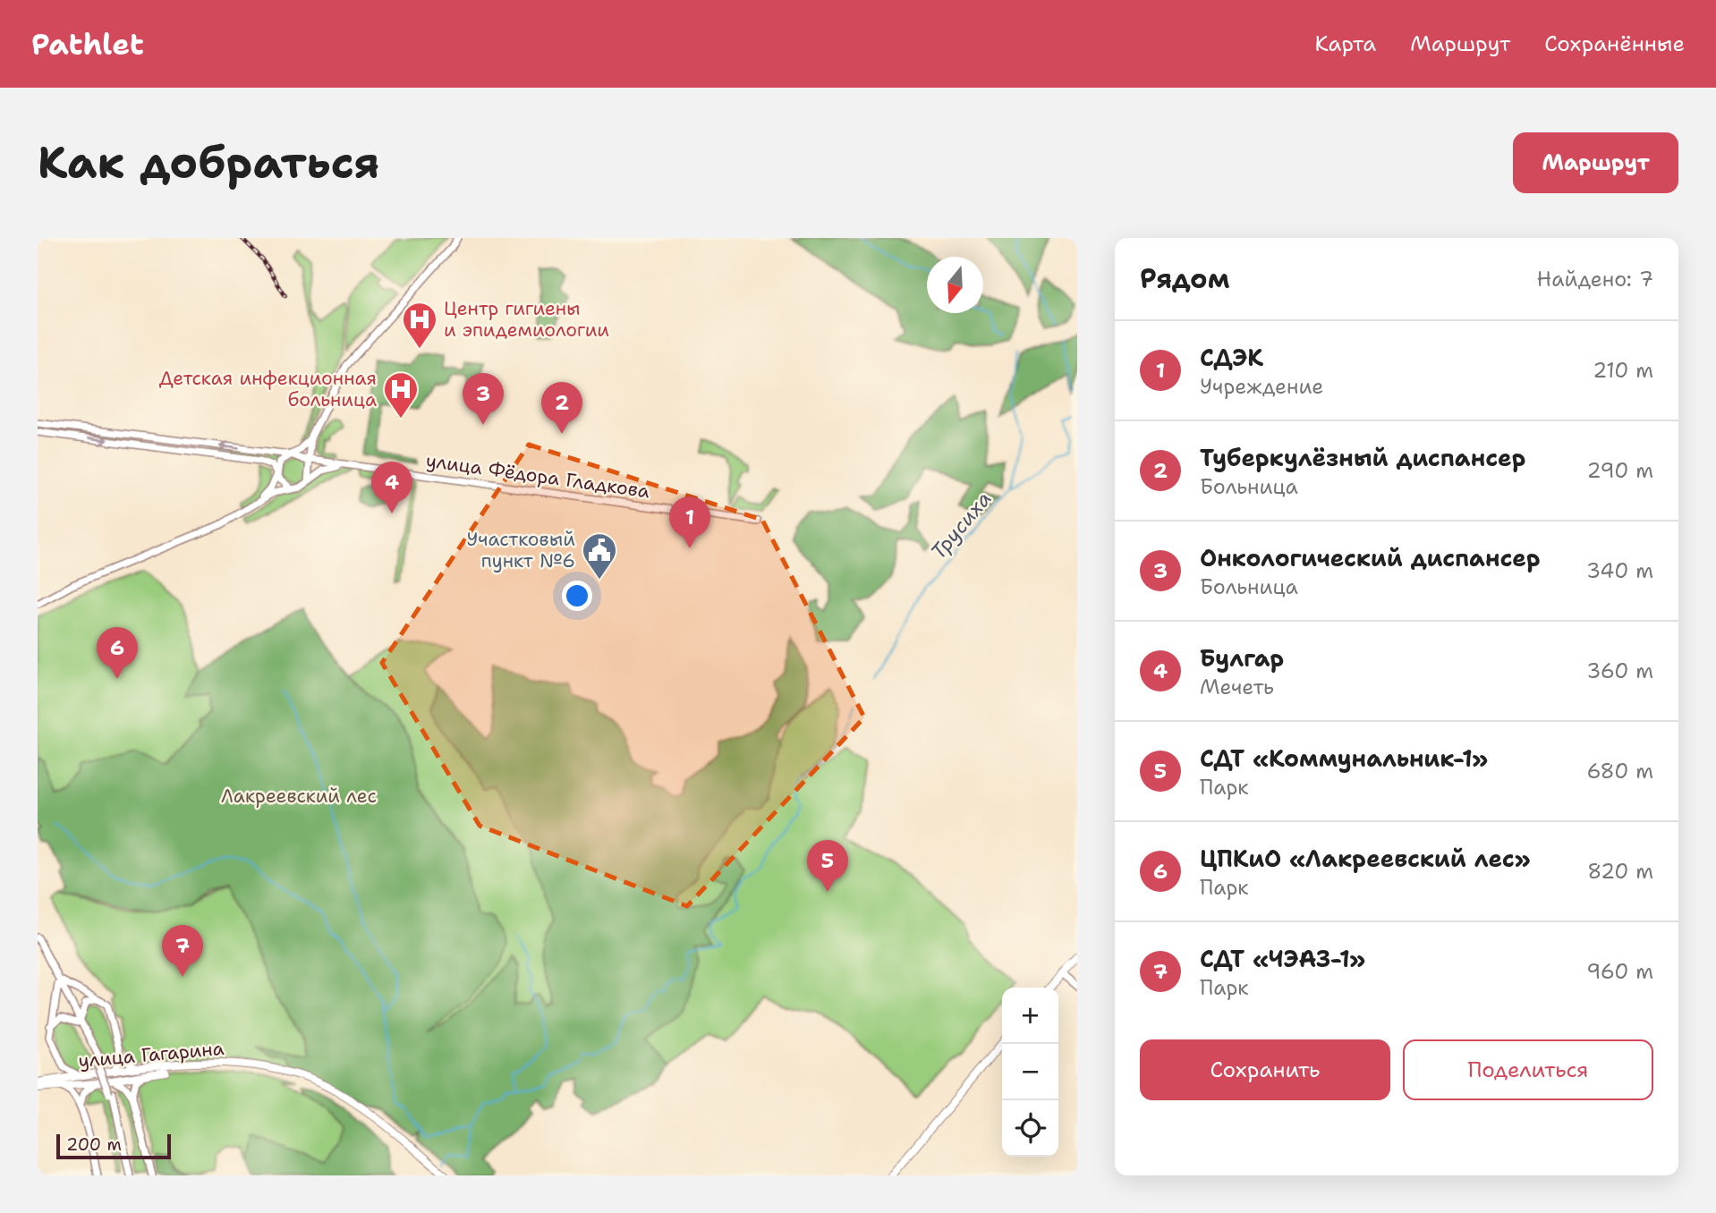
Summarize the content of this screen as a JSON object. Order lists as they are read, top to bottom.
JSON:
{
  "streets": {
    "main road": ["улица Фёдора Гладкова", "улица Гагарина"]
  },
  "water": ["Трусиха"],
  "parks": ["Лакреевский лес"],
  "places": {
    "hospital": ["Центр гигиены и эпидемиологии", "Детская инфекционная больница"],
    "public building": ["Участковый пункт №6"]
  },
  "scale_bar": "200 m",
  "north": "bottom",
  "page": {
    "header": "Pathlet",
    "nav": ["Карта", "Маршрут", "Сохранённые"],
    "buttons": [
      "Маршрут",
      ["Сохранить", "Поделиться"]
    ],
    "title": "Как добраться",
    "heading": ["Рядом", "Найдено: 7"],
    "list": [
      {
        "mark": "1",
        "name": "СДЭК",
        "note": "Учреждение",
        "value": "210 m"
      },
      {
        "mark": "2",
        "name": "Туберкулёзный диспансер",
        "note": "Больница",
        "value": "290 m"
      },
      {
        "mark": "3",
        "name": "Онкологический диспансер",
        "note": "Больница",
        "value": "340 m"
      },
      {
        "mark": "4",
        "name": "Булгар",
        "note": "Мечеть",
        "value": "360 m"
      },
      {
        "mark": "5",
        "name": "СДТ «Коммунальник-1»",
        "note": "Парк",
        "value": "680 m"
      },
      {
        "mark": "6",
        "name": "ЦПКиО «Лакреевский лес»",
        "note": "Парк",
        "value": "820 m"
      },
      {
        "mark": "7",
        "name": "СДТ «ЧЭАЗ-1»",
        "note": "Парк",
        "value": "960 m"
      }
    ],
    "pins": [
      "3",
      "2",
      "4",
      "1",
      "6",
      "5",
      "7"
    ],
    "map_buttons": ["+", "−"],
    "scale": "200 m"
  }
}
